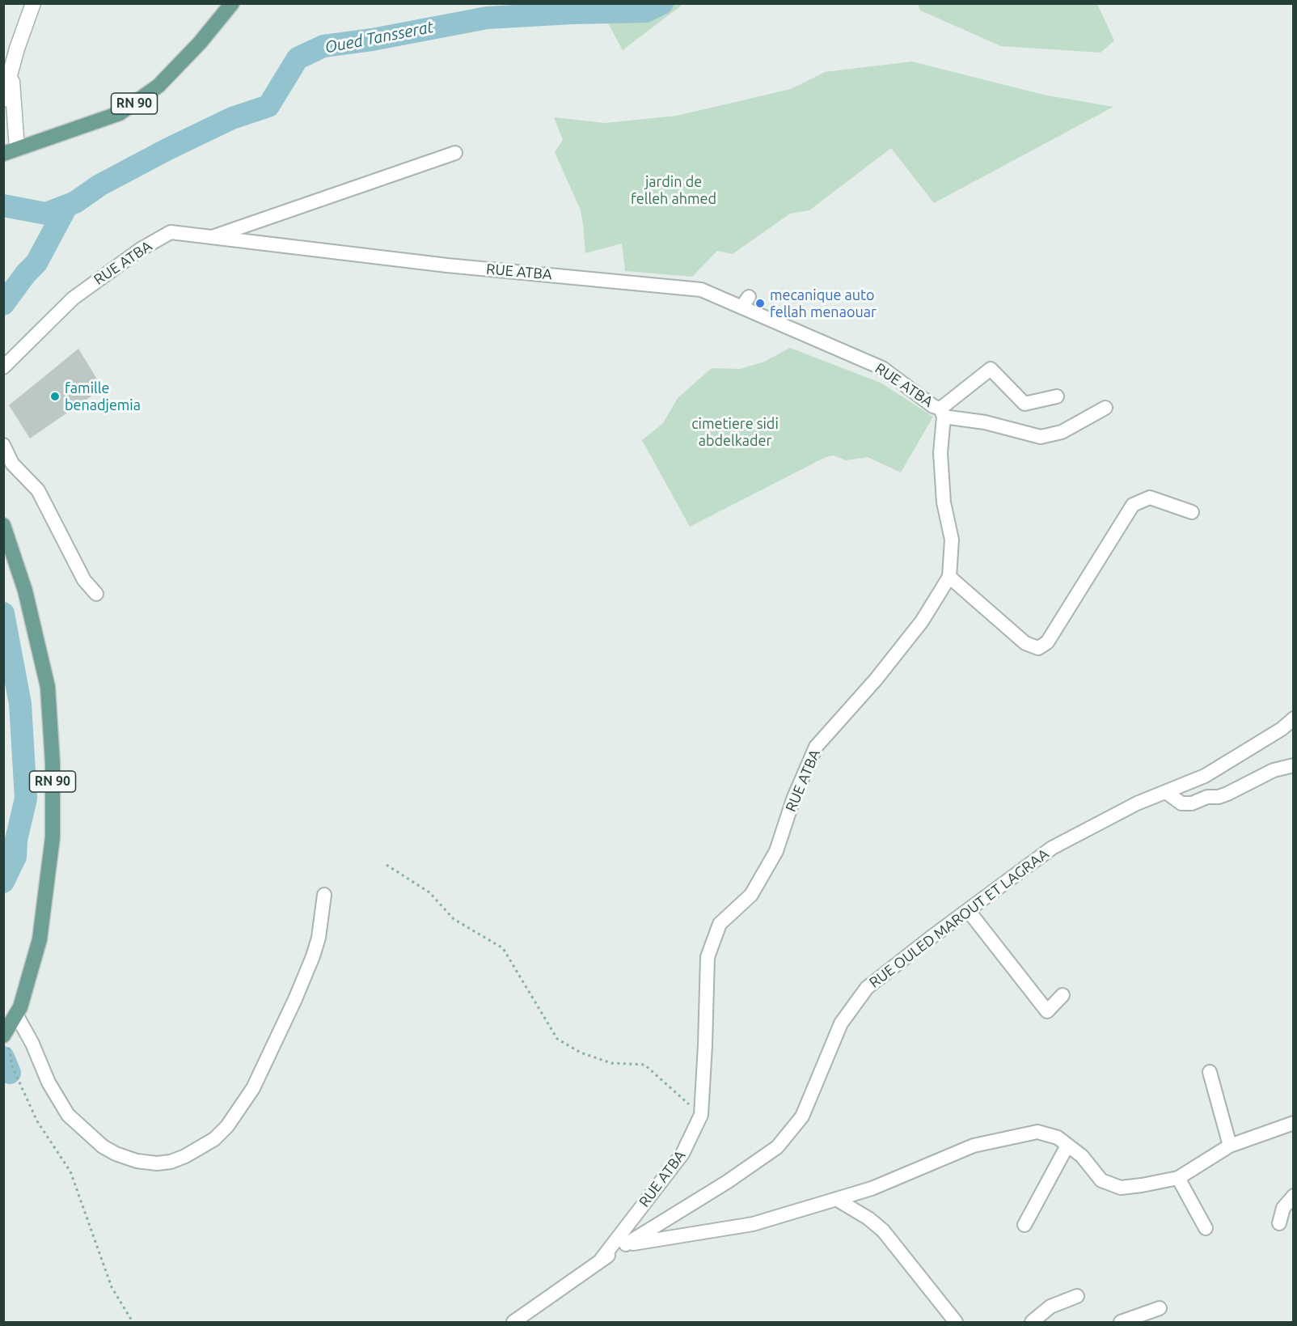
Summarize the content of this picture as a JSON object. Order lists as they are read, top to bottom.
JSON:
{
  "streets": {
    "main road": ["RN 90"],
    "street": ["RUE ATBA", "RUE OULED MAROUT ET LAGRAA"]
  },
  "crossings": [
    ["RUE ATBA", "RUE OULED MAROUT ET LAGRAA"]
  ],
  "water": ["Oued Tansserat"],
  "parks": ["jardin de felleh ahmed", "cimetiere sidi abdelkader"],
  "places": ["mecanique auto fellah menaouar", "famille benadjemia"]
}
